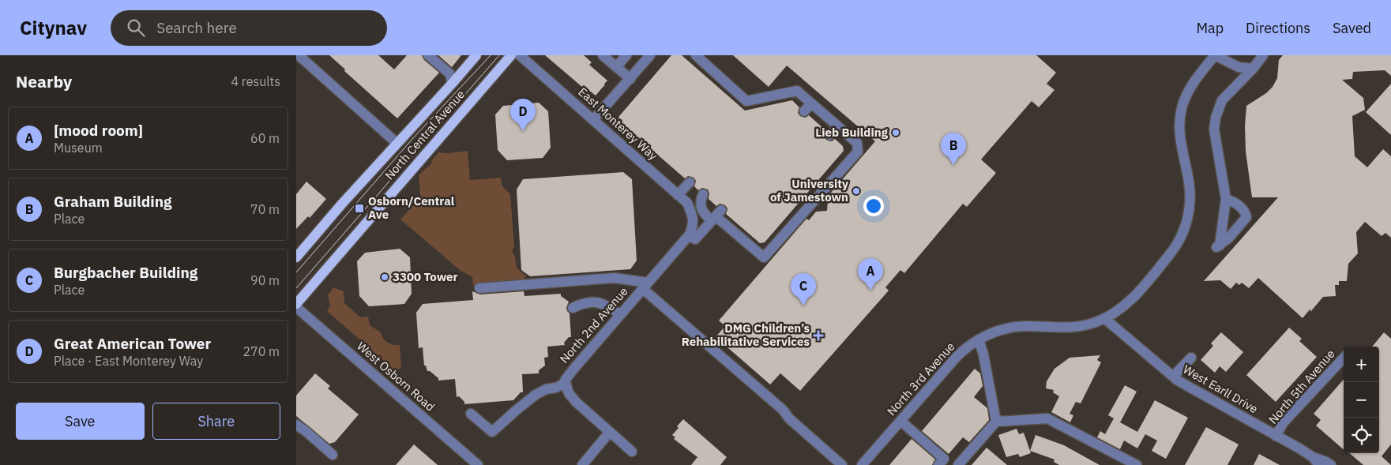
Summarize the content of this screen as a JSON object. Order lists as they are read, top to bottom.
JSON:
{
  "streets": {
    "main road": ["North Central Avenue"],
    "street": [
      "East Monterey Way",
      "North 2nd Avenue",
      "West Osborn Road",
      "North 3rd Avenue",
      "North 5th Avenue",
      "West Earll Drive"
    ]
  },
  "crossings": [
    ["East Monterey Way", "North 2nd Avenue"],
    ["North 3rd Avenue", "West Earll Drive"],
    ["North 5th Avenue", "West Earll Drive"]
  ],
  "places": {
    "other": ["Lieb Building", "University of Jamestown", "3300 Tower"],
    "transit": ["Osborn/Central Ave"],
    "health": ["DMG Children’s Rehabilitative Services"]
  },
  "page": {
    "header": "Citynav",
    "search": "Search here",
    "nav": ["Map", "Directions", "Saved"],
    "heading": ["Nearby", "4 results"],
    "pins": [
      "D",
      "B",
      "A",
      "C"
    ],
    "list": [
      {
        "mark": "A",
        "name": "[mood room]",
        "note": "Museum",
        "value": "60 m"
      },
      {
        "mark": "B",
        "name": "Graham Building",
        "note": "Place",
        "value": "70 m"
      },
      {
        "mark": "C",
        "name": "Burgbacher Building",
        "note": "Place",
        "value": "90 m"
      },
      {
        "mark": "D",
        "name": "Great American Tower",
        "note": "Place · East Monterey Way",
        "value": "270 m"
      }
    ],
    "map_buttons": ["+", "−"],
    "buttons": ["Save", "Share"]
  }
}
